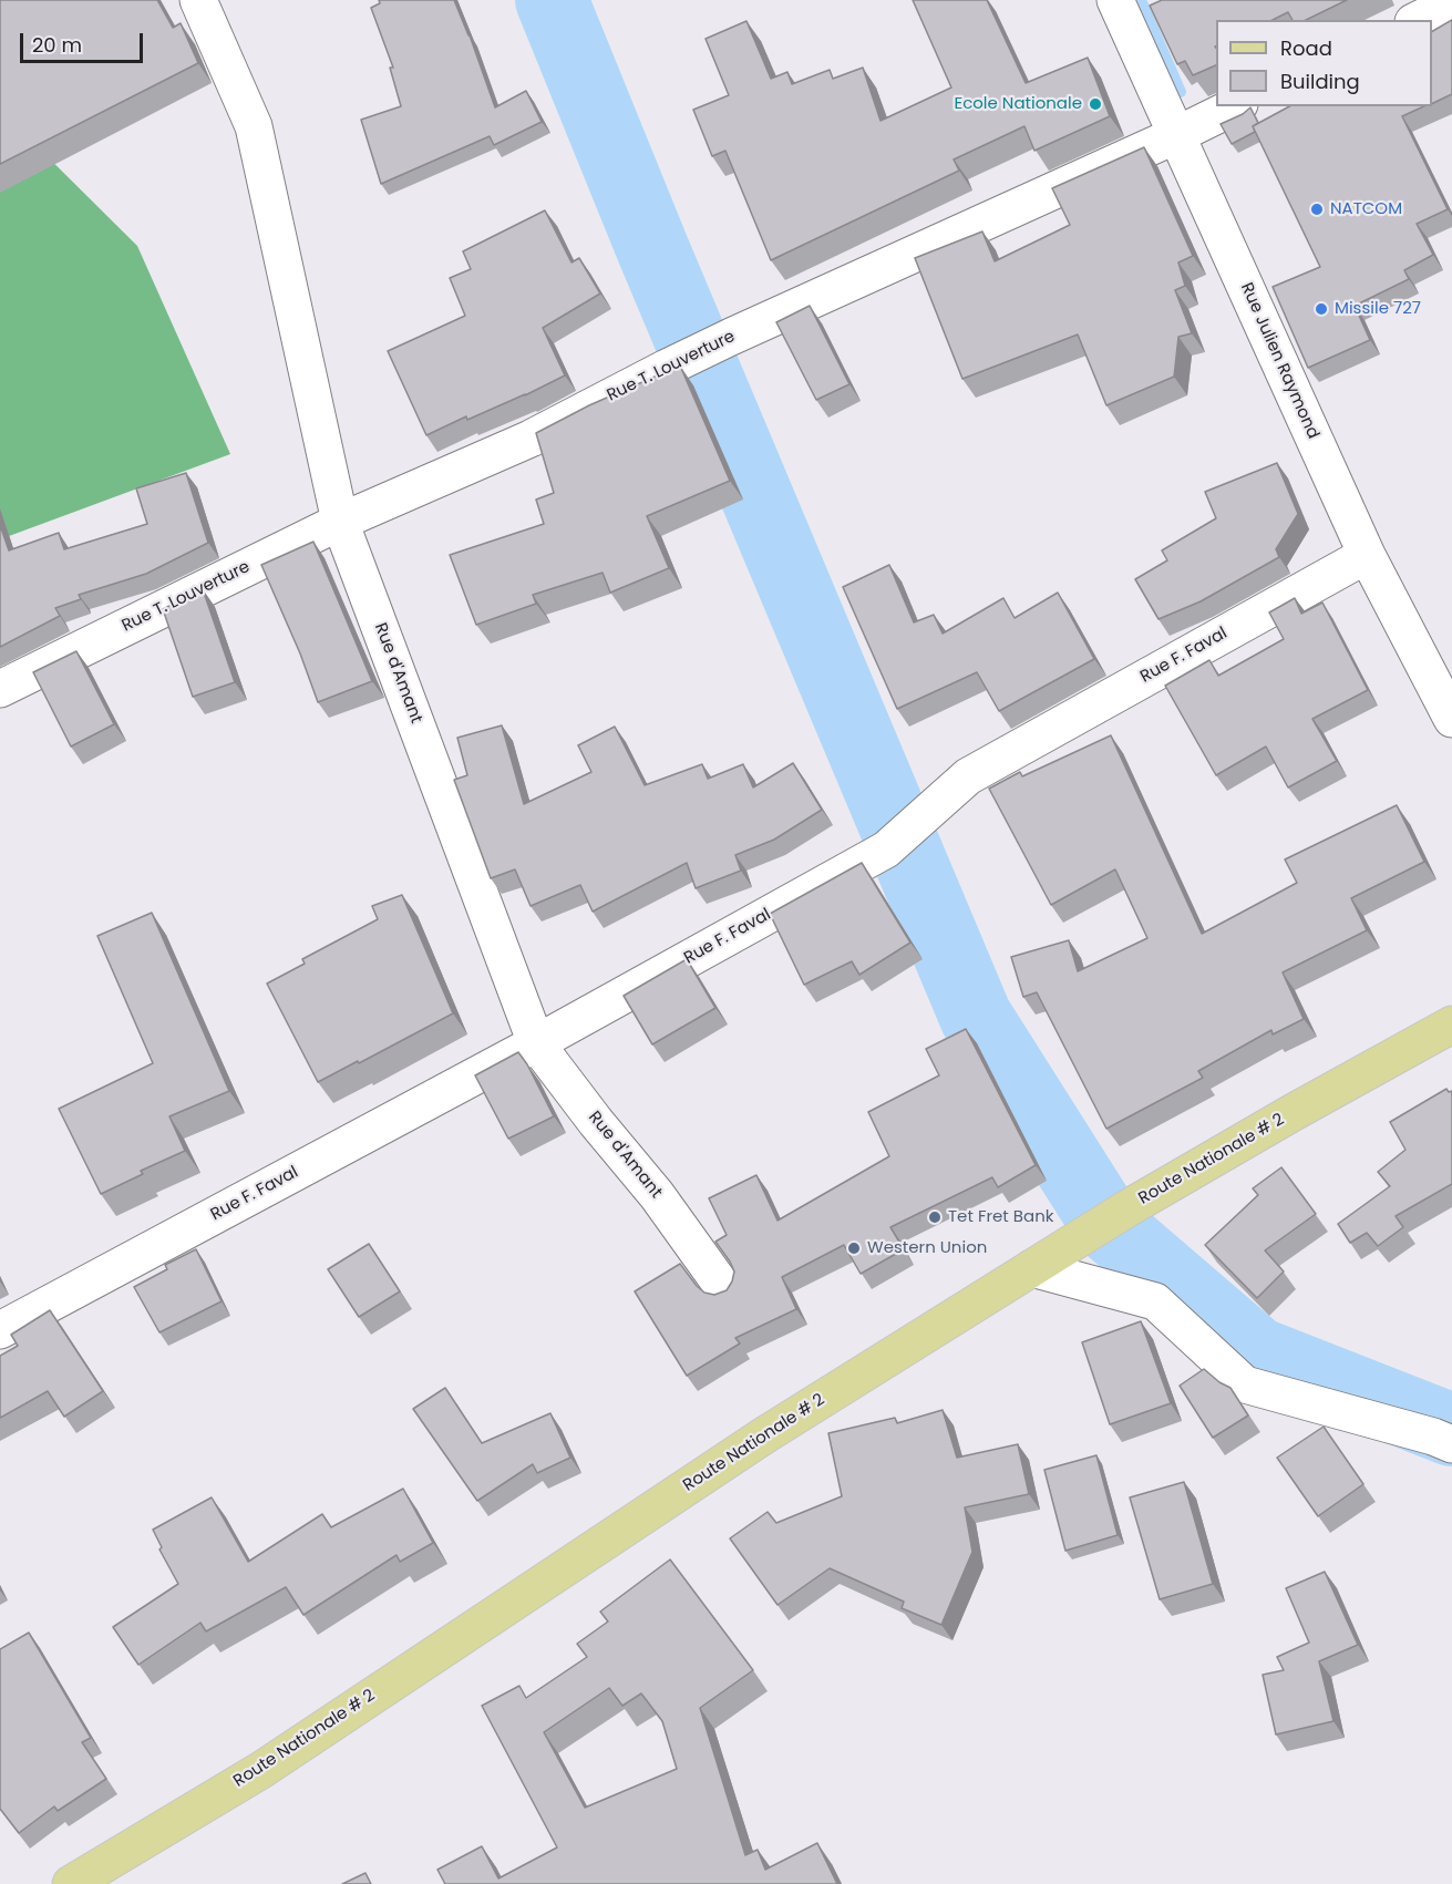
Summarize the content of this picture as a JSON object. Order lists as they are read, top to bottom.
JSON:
{
  "streets": {
    "main road": ["Route Nationale # 2"],
    "street": [
      "Rue Julien Raymond",
      "Rue T. Louverture",
      "Rue F. Faval",
      "Rue d'Amant"
    ]
  },
  "crossings": [
    ["Rue Julien Raymond", "Rue T. Louverture"],
    ["Rue Julien Raymond", "Rue F. Faval"],
    ["Rue T. Louverture", "Rue d'Amant"],
    ["Rue F. Faval", "Rue d'Amant"]
  ],
  "places": [
    "Ecole Nationale",
    "NATCOM",
    "Missile 727",
    "Tet Fret Bank",
    "Western Union"
  ],
  "legend": ["Road", "Building"],
  "scale_bar": "20 m"
}
